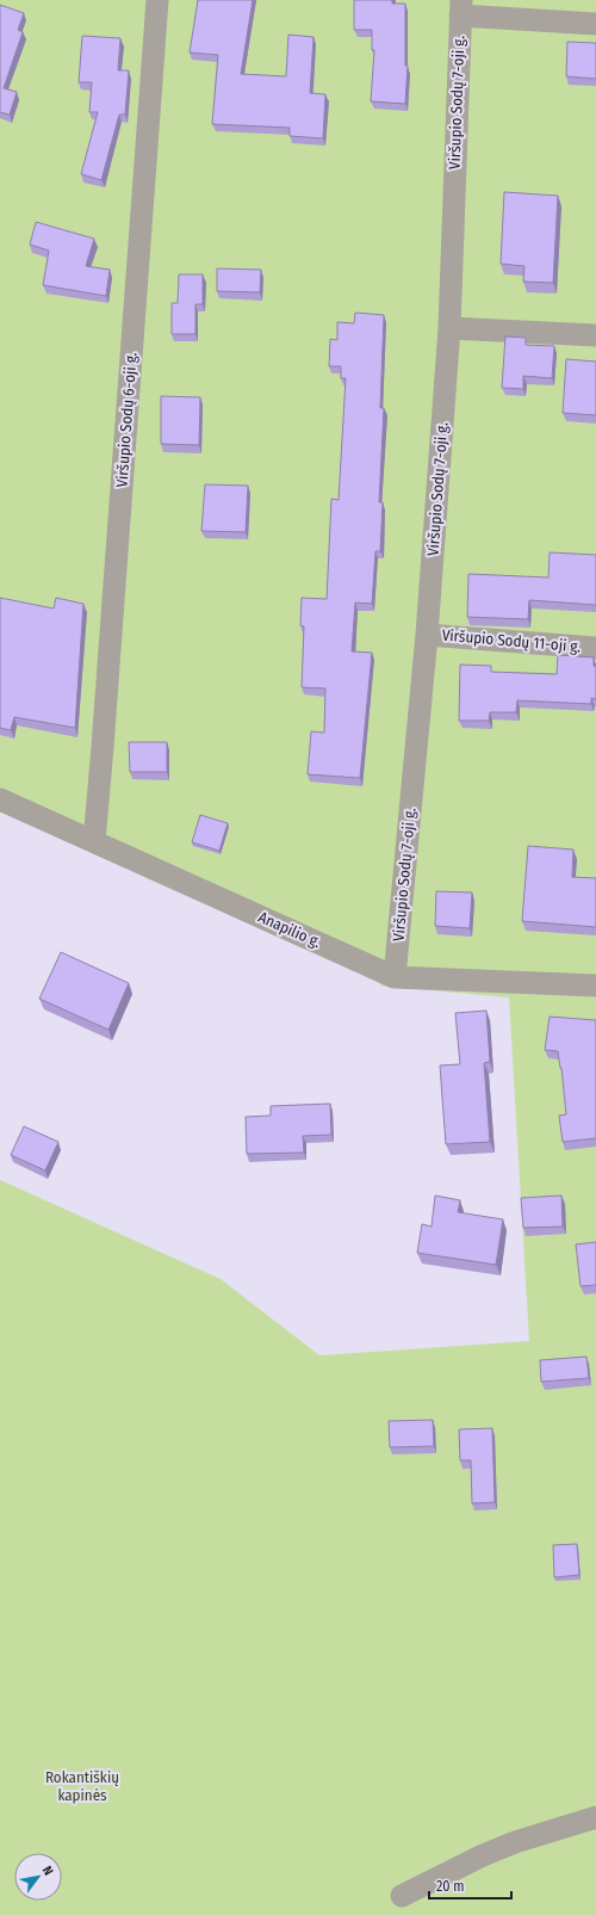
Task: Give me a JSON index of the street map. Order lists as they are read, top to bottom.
{
  "streets": {
    "street": [
      "Viršupio Sodų 7-oji g.",
      "Viršupio Sodų 6-oji g.",
      "Viršupio Sodų 11-oji g.",
      "Anapilio g."
    ]
  },
  "crossings": [
    ["Viršupio Sodų 7-oji g.", "Viršupio Sodų 11-oji g."],
    ["Viršupio Sodų 7-oji g.", "Anapilio g."],
    ["Viršupio Sodų 6-oji g.", "Anapilio g."]
  ],
  "parks": ["Rokantiškių kapinės"],
  "scale_bar": "20 m",
  "north": "top right"
}
